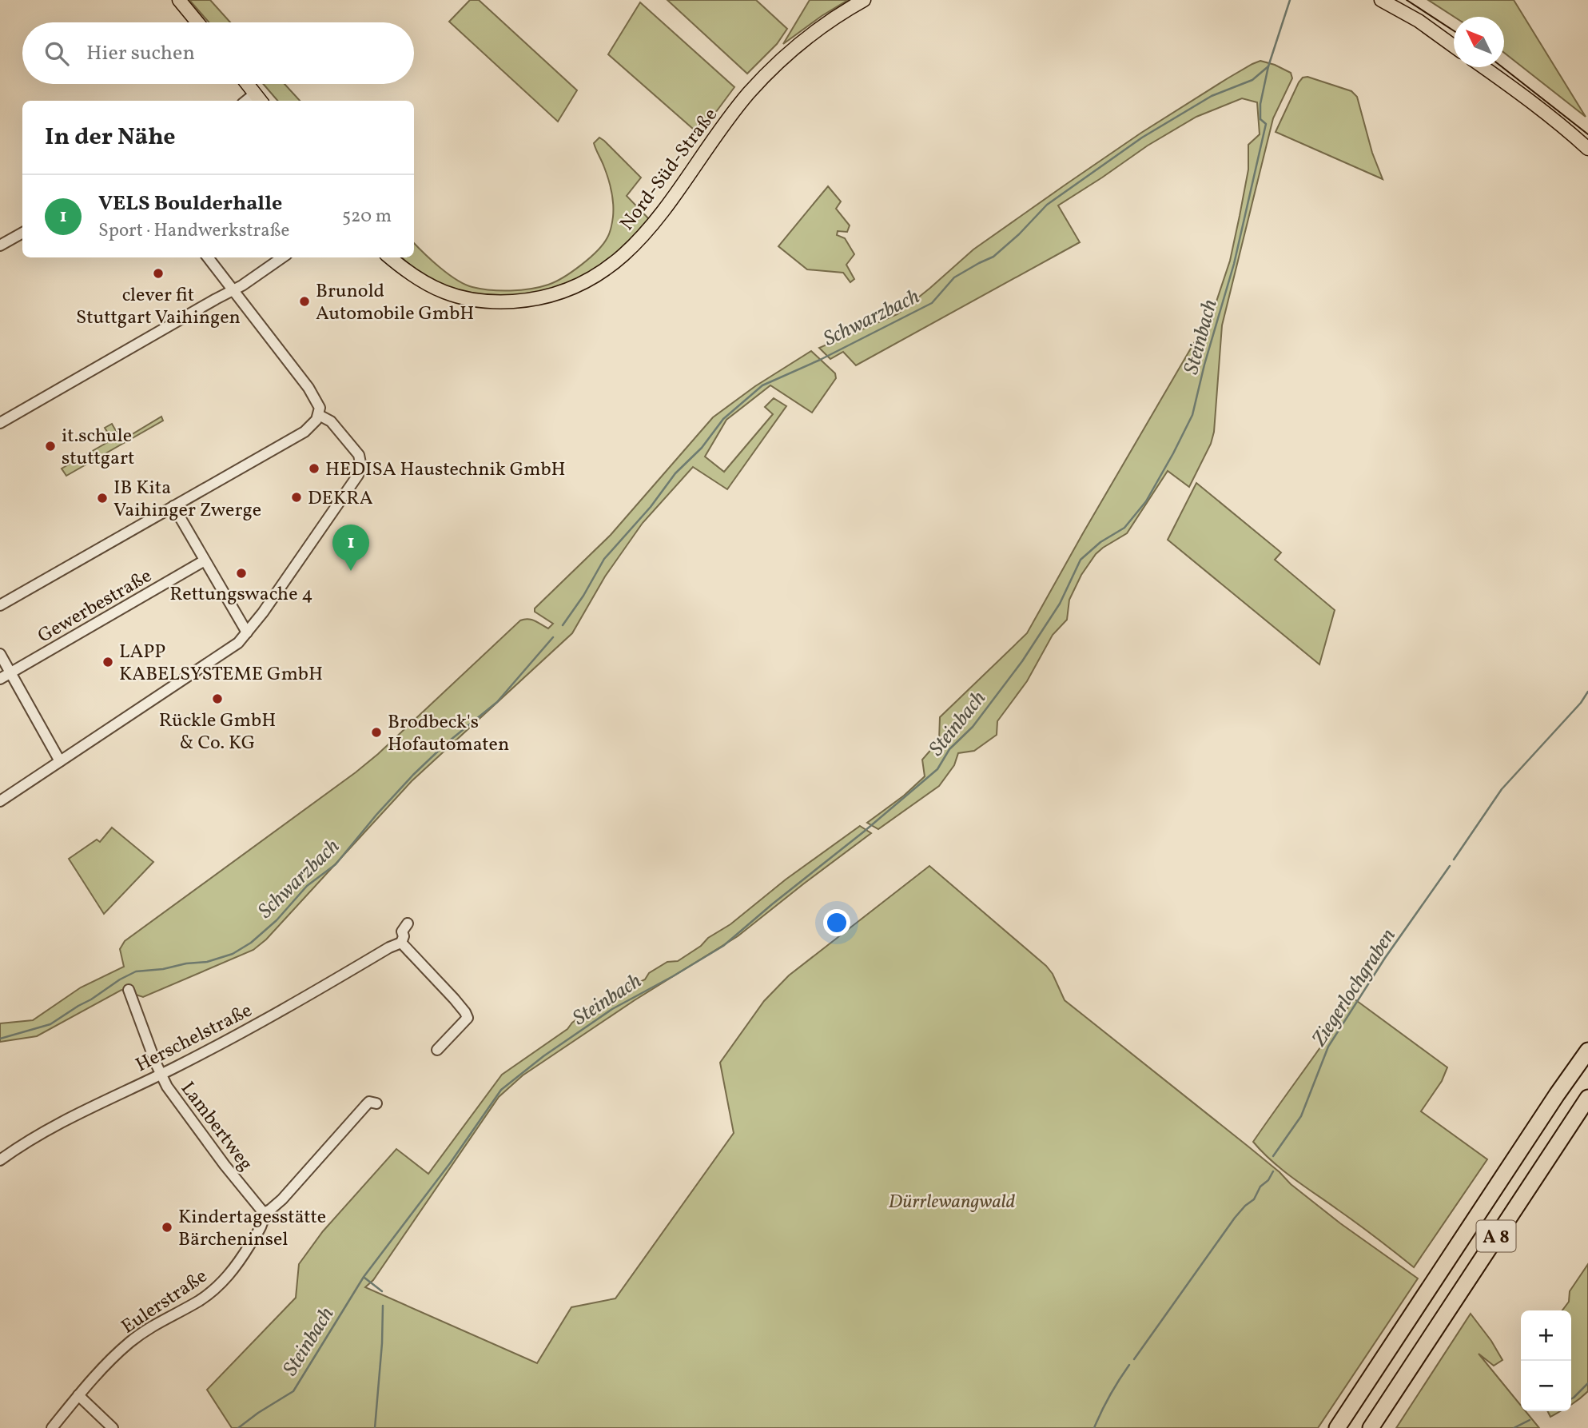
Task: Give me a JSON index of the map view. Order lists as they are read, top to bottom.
{
  "streets": {
    "highway": ["A 8"],
    "main road": ["Nord-Süd-Straße"],
    "street": [
      "Gewerbestraße",
      "Herschelstraße",
      "Lambertweg",
      "Eulerstraße"
    ]
  },
  "crossings": [
    ["Herschelstraße", "Lambertweg"],
    ["Lambertweg", "Eulerstraße"]
  ],
  "water": ["Schwarzbach", "Steinbach", "Ziegerlochgraben"],
  "parks": ["Dürrlewangwald"],
  "places": [
    "clever fit Stuttgart Vaihingen",
    "Brunold Automobile GmbH",
    "it.schule stuttgart",
    "HEDISA Haustechnik GmbH",
    "DEKRA",
    "IB Kita Vaihinger Zwerge",
    "Rettungswache 4",
    "LAPP KABELSYSTEME GmbH",
    "Rückle GmbH & Co. KG",
    "Brodbeck's Hofautomaten",
    "Kindertagesstätte Bärcheninsel"
  ],
  "north": "top left",
  "page": {
    "search": "Hier suchen",
    "heading": "In der Nähe",
    "list": [
      {
        "mark": "1",
        "name": "VELS Boulderhalle",
        "note": "Sport · Handwerkstraße",
        "value": "520 m"
      }
    ],
    "pins": "1",
    "map_buttons": ["+", "−"]
  }
}
